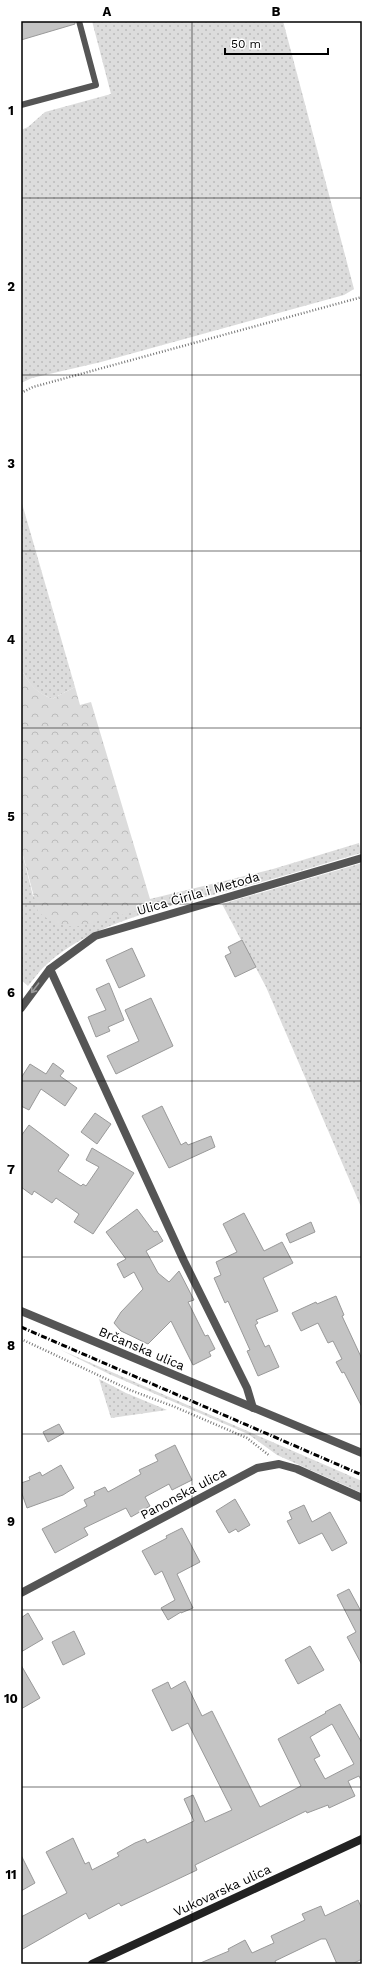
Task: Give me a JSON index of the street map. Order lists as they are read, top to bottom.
{
  "streets": {
    "main road": ["Vukovarska ulica"],
    "street": ["Ulica Ćirila i Metoda", "Brčanska ulica", "Panonska ulica"]
  },
  "scale_bar": "50 m",
  "grid": {
    "columns": ["A", "B"],
    "rows": [
      "1",
      "2",
      "3",
      "4",
      "5",
      "6",
      "7",
      "8",
      "9",
      "10",
      "11"
    ]
  }
}
